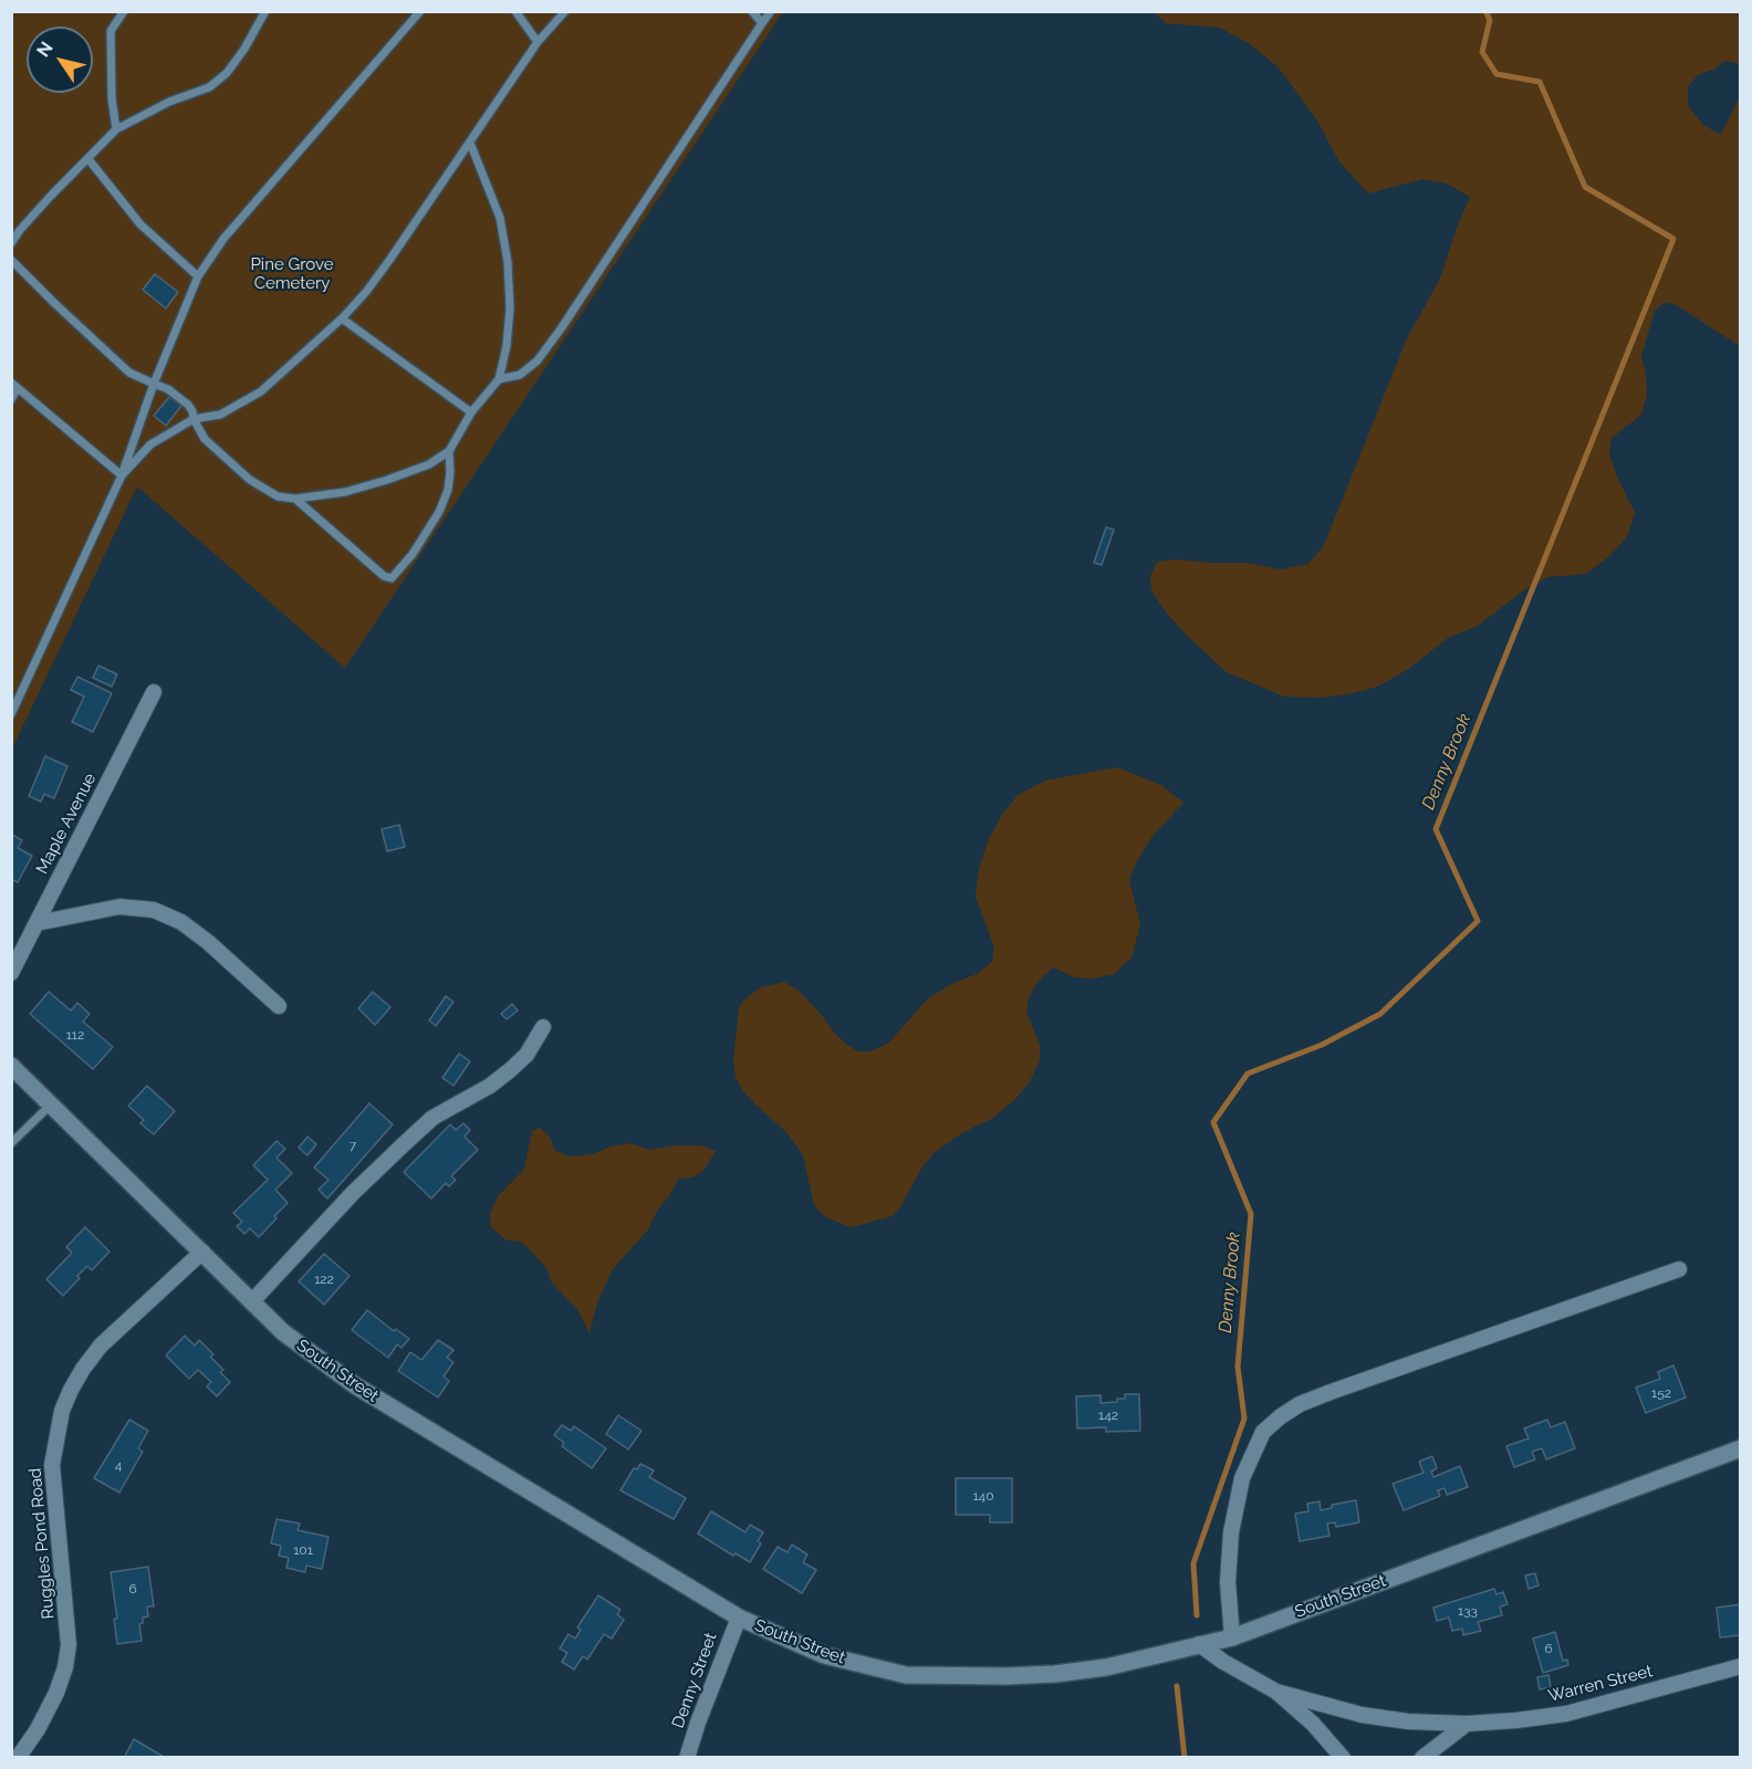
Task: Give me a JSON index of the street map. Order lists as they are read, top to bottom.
{
  "streets": {
    "main road": ["South Street"],
    "street": [
      "Maple Avenue",
      "Ruggles Pond Road",
      "Denny Street",
      "Warren Street"
    ]
  },
  "crossings": [
    ["South Street", "Ruggles Pond Road"],
    ["South Street", "Denny Street"]
  ],
  "water": ["Denny Brook"],
  "parks": ["Pine Grove Cemetery"],
  "house_numbers": [
    "112",
    "7",
    "122",
    "152",
    "142",
    "4",
    "140",
    "101",
    "6",
    "133",
    "6"
  ],
  "north": "top left"
}
